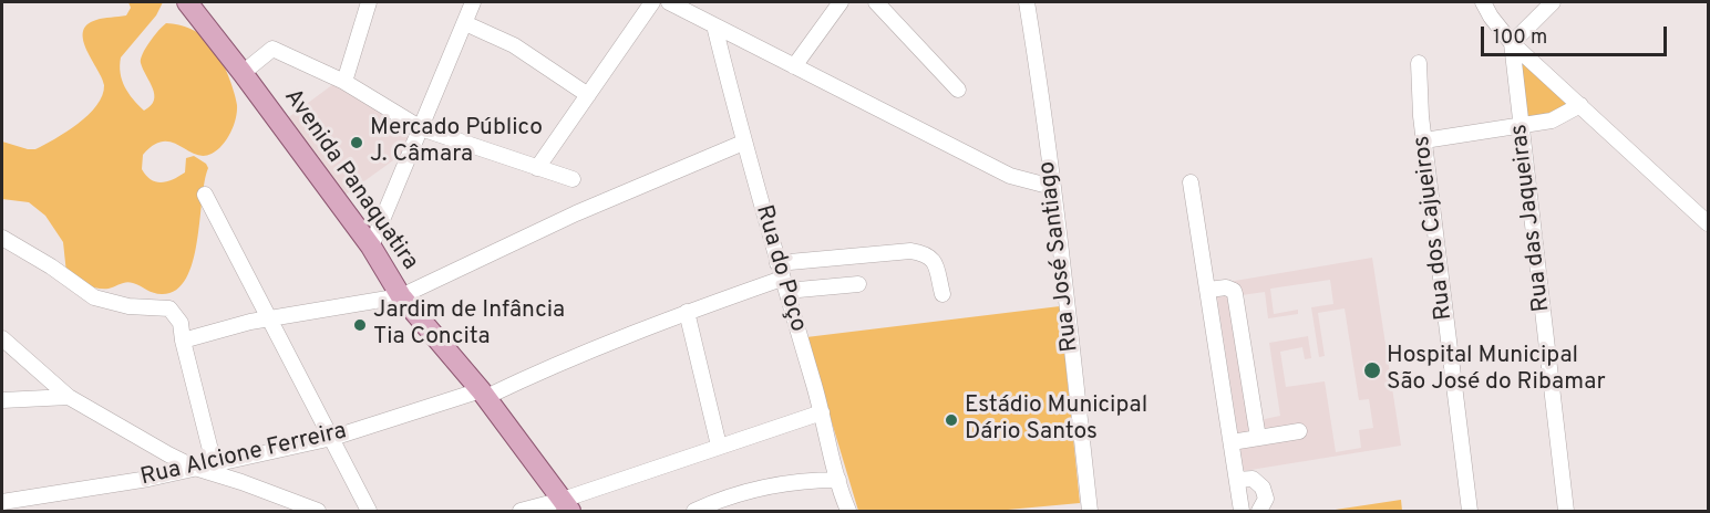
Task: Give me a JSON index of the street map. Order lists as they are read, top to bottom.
{
  "streets": {
    "main road": ["Avenida Panaquatira"],
    "street": [
      "Rua das Jaqueiras",
      "Rua dos Cajueiros",
      "Rua José Santiago",
      "Rua do Poço",
      "Rua Alcione Ferreira"
    ]
  },
  "crossings": [
    ["Avenida Panaquatira", "Rua Alcione Ferreira"],
    ["Rua do Poço", "Rua Alcione Ferreira"]
  ],
  "places": [
    "Mercado Público J. Câmara",
    "Jardim de Infância Tia Concita",
    "Hospital Municipal São José do Ribamar",
    "Estádio Municipal Dário Santos"
  ],
  "scale_bar": "100 m"
}
